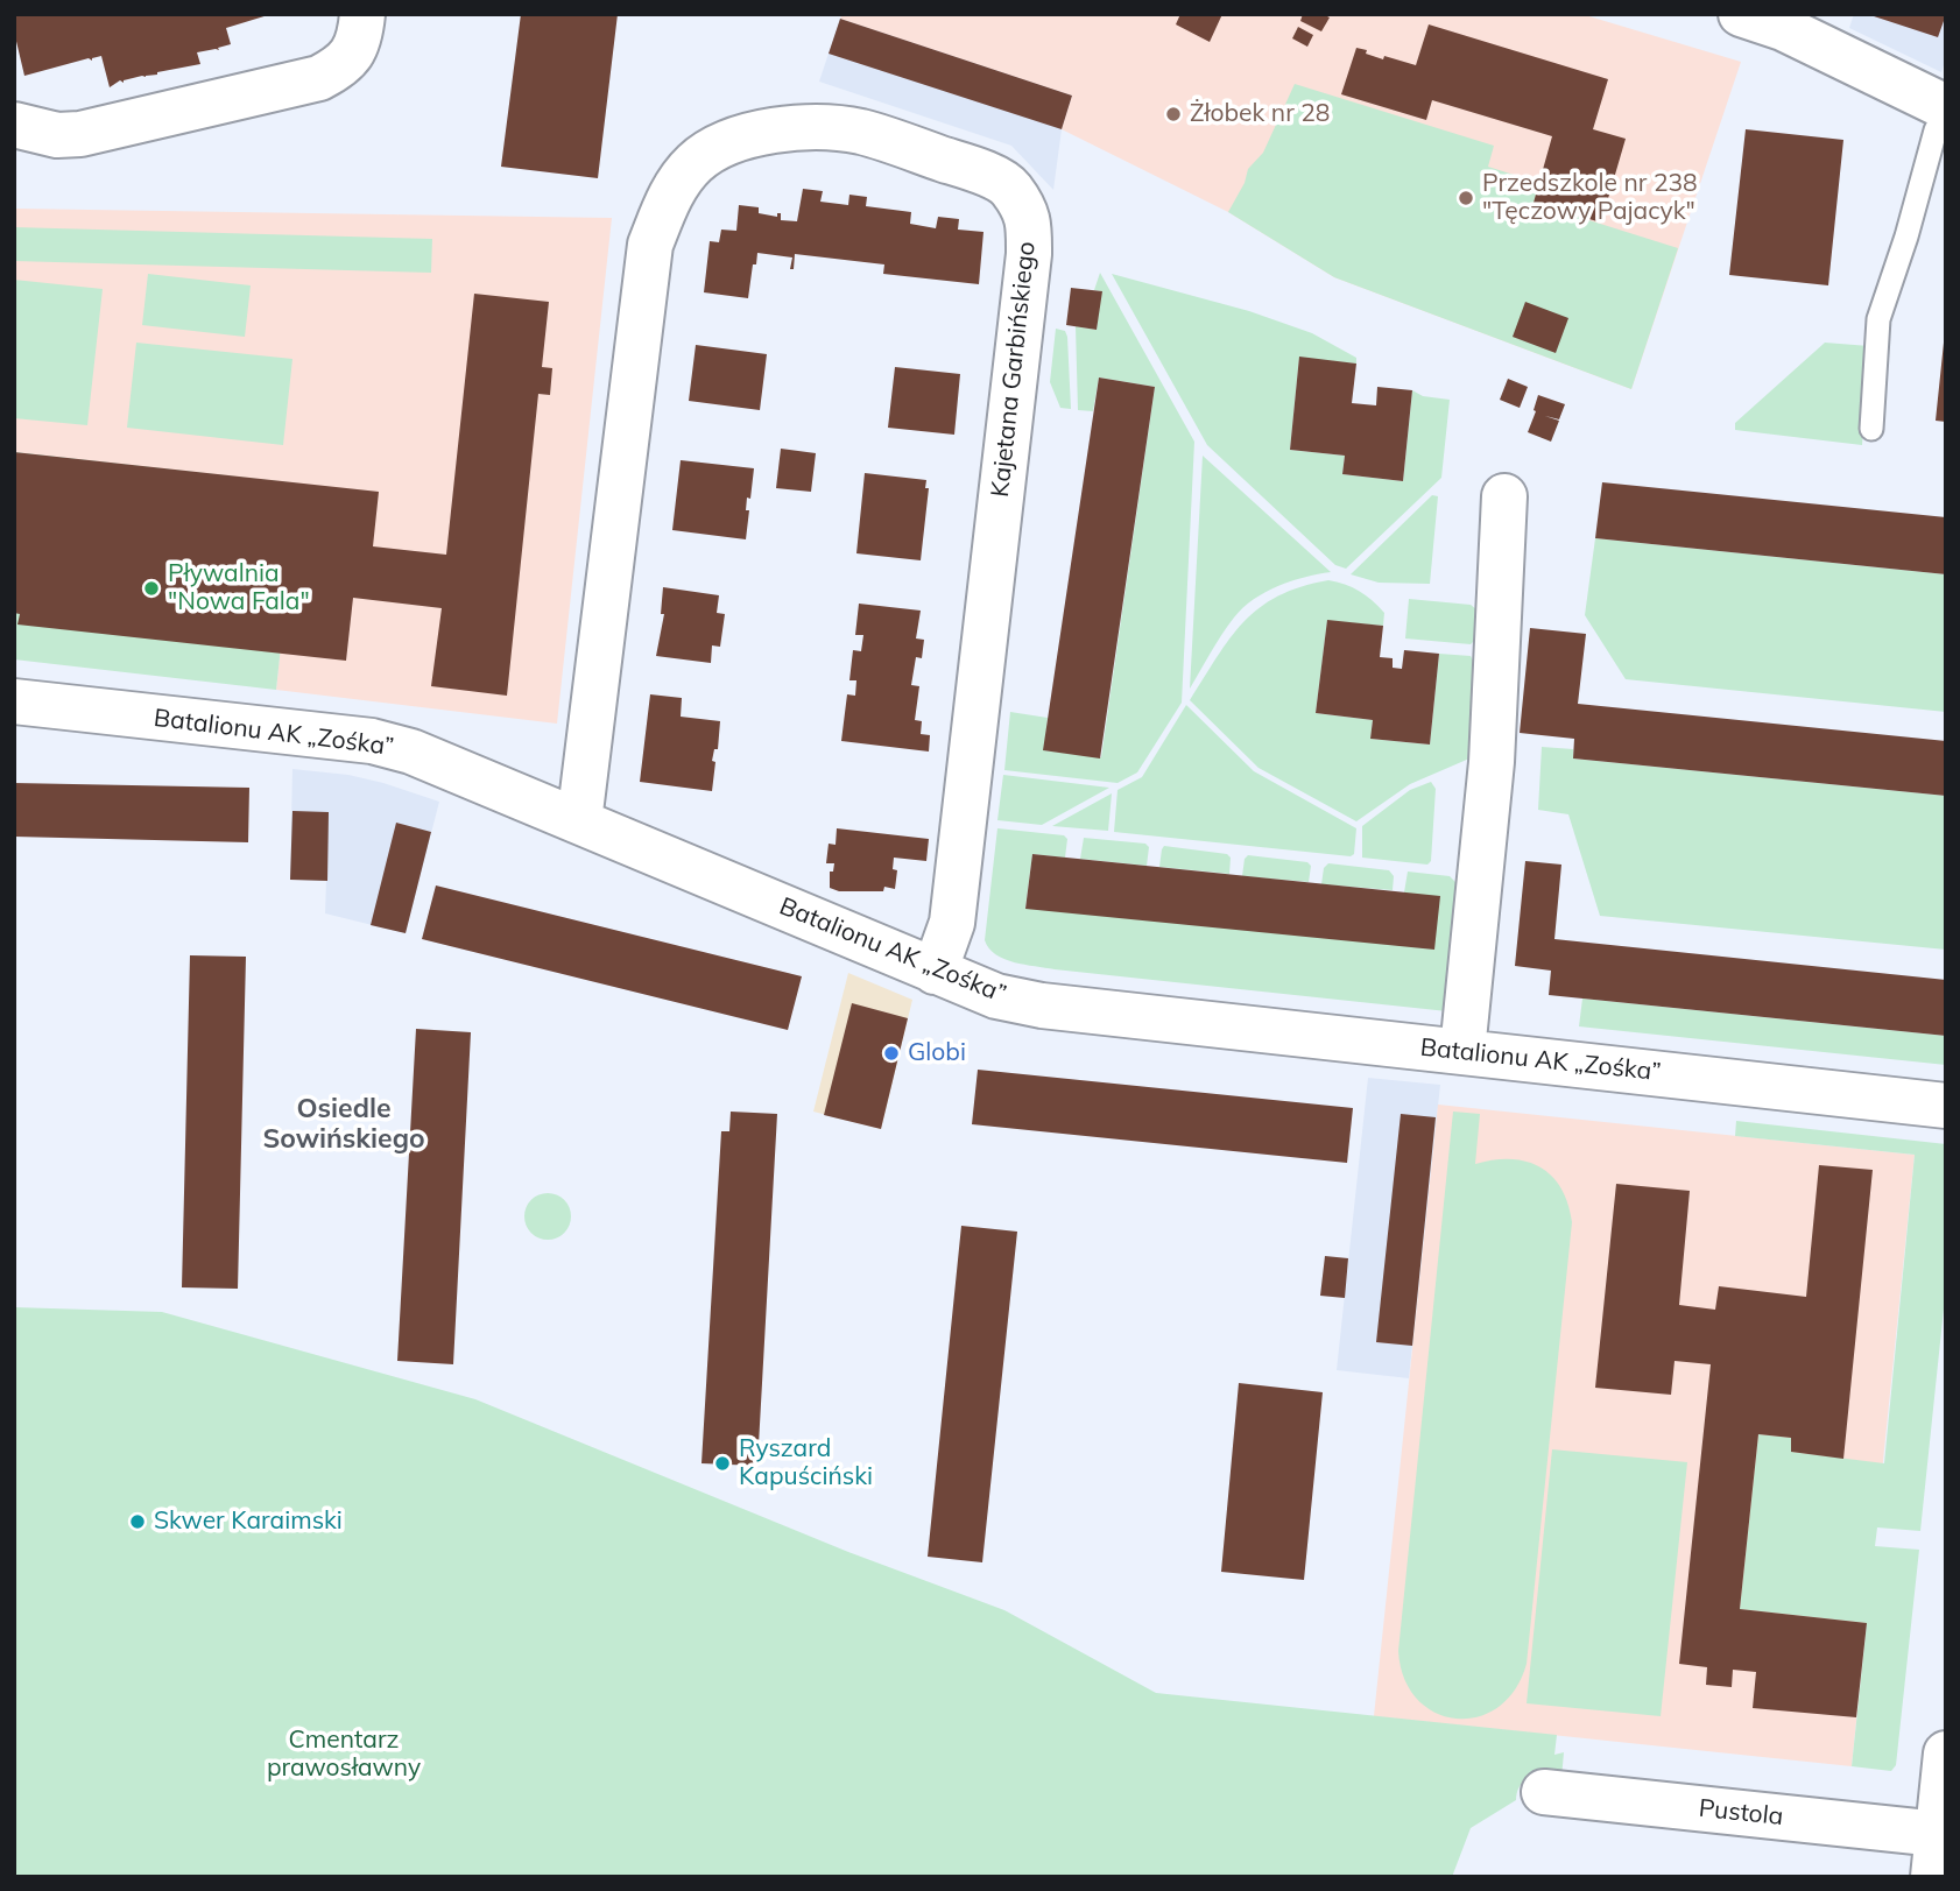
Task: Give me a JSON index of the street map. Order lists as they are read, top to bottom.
{
  "streets": {
    "street": ["Kajetana Garbińskiego", "Batalionu AK „Zośka”", "Pustola"]
  },
  "crossings": [
    ["Kajetana Garbińskiego", "Batalionu AK „Zośka”"]
  ],
  "districts": ["Osiedle Sowińskiego"],
  "parks": ["Cmentarz prawosławny"],
  "places": [
    "Żłobek nr 28",
    "Przedszkole nr 238 \"Tęczowy Pajacyk\"",
    "Pływalnia \"Nowa Fala\"",
    "Globi",
    "Ryszard Kapuściński",
    "Skwer Karaimski"
  ]
}
